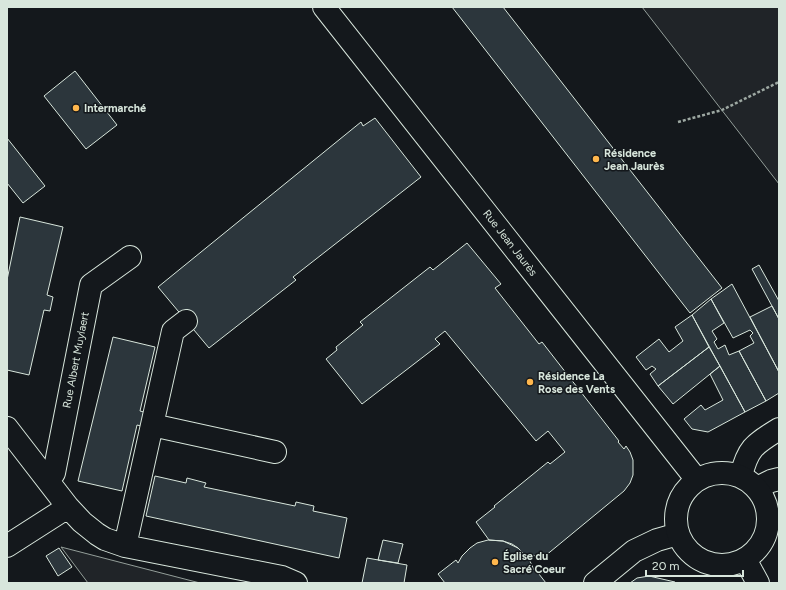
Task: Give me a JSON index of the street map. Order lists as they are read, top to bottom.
{
  "streets": {
    "street": ["Rue Jean Jaurès", "Rue Albert Muylaert"]
  },
  "places": [
    "Intermarché",
    "Résidence Jean Jaurès",
    "Résidence La Rose des Vents",
    "Église du Sacré Coeur"
  ],
  "scale_bar": "20 m"
}
